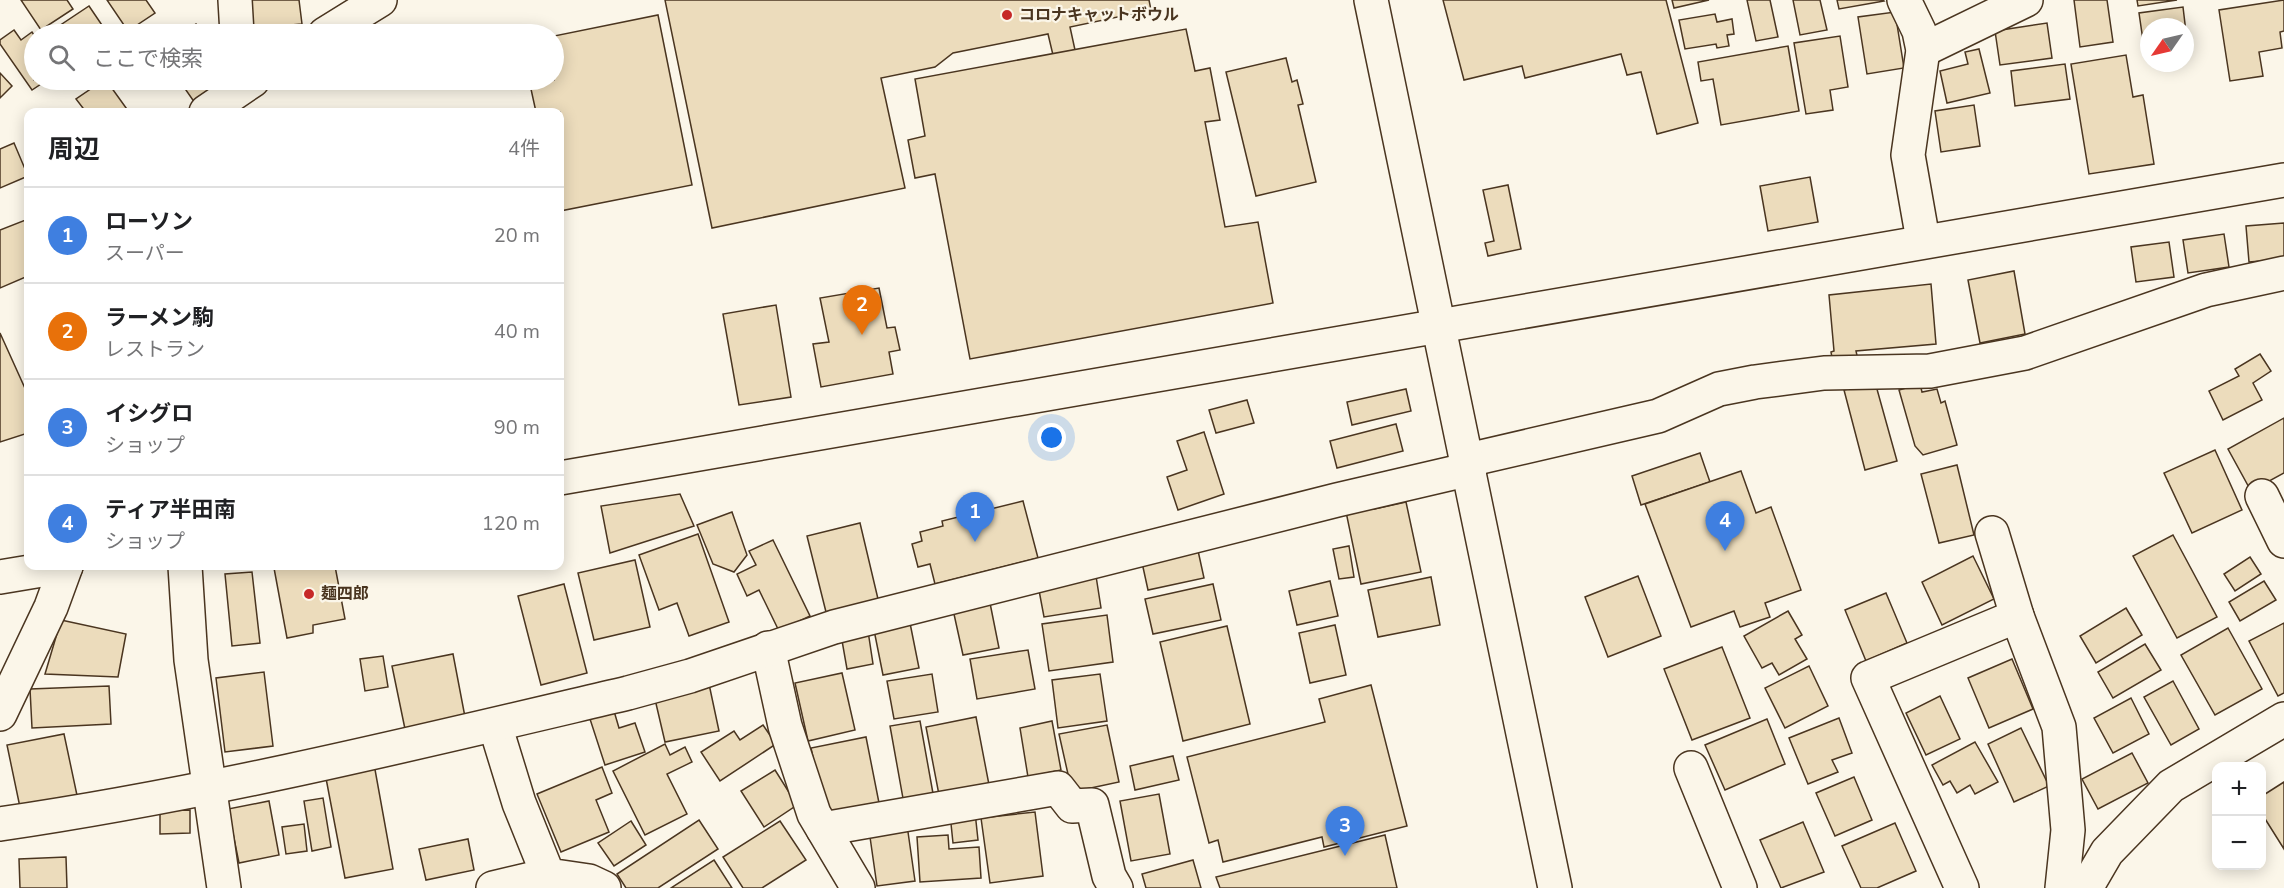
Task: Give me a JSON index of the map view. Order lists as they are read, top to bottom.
{
  "places": ["コロナキャットボウル", "麺四郎"],
  "north": "bottom left",
  "page": {
    "search": "ここで検索",
    "heading": ["周辺", "4件"],
    "list": [
      {
        "mark": "1",
        "name": "ローソン",
        "note": "スーパー",
        "value": "20 m"
      },
      {
        "mark": "2",
        "name": "ラーメン駒",
        "note": "レストラン",
        "value": "40 m"
      },
      {
        "mark": "3",
        "name": "イシグロ",
        "note": "ショップ",
        "value": "90 m"
      },
      {
        "mark": "4",
        "name": "ティア半田南",
        "note": "ショップ",
        "value": "120 m"
      }
    ],
    "pins": [
      "2",
      "1",
      "4",
      "3"
    ],
    "map_buttons": ["+", "−"]
  }
}
